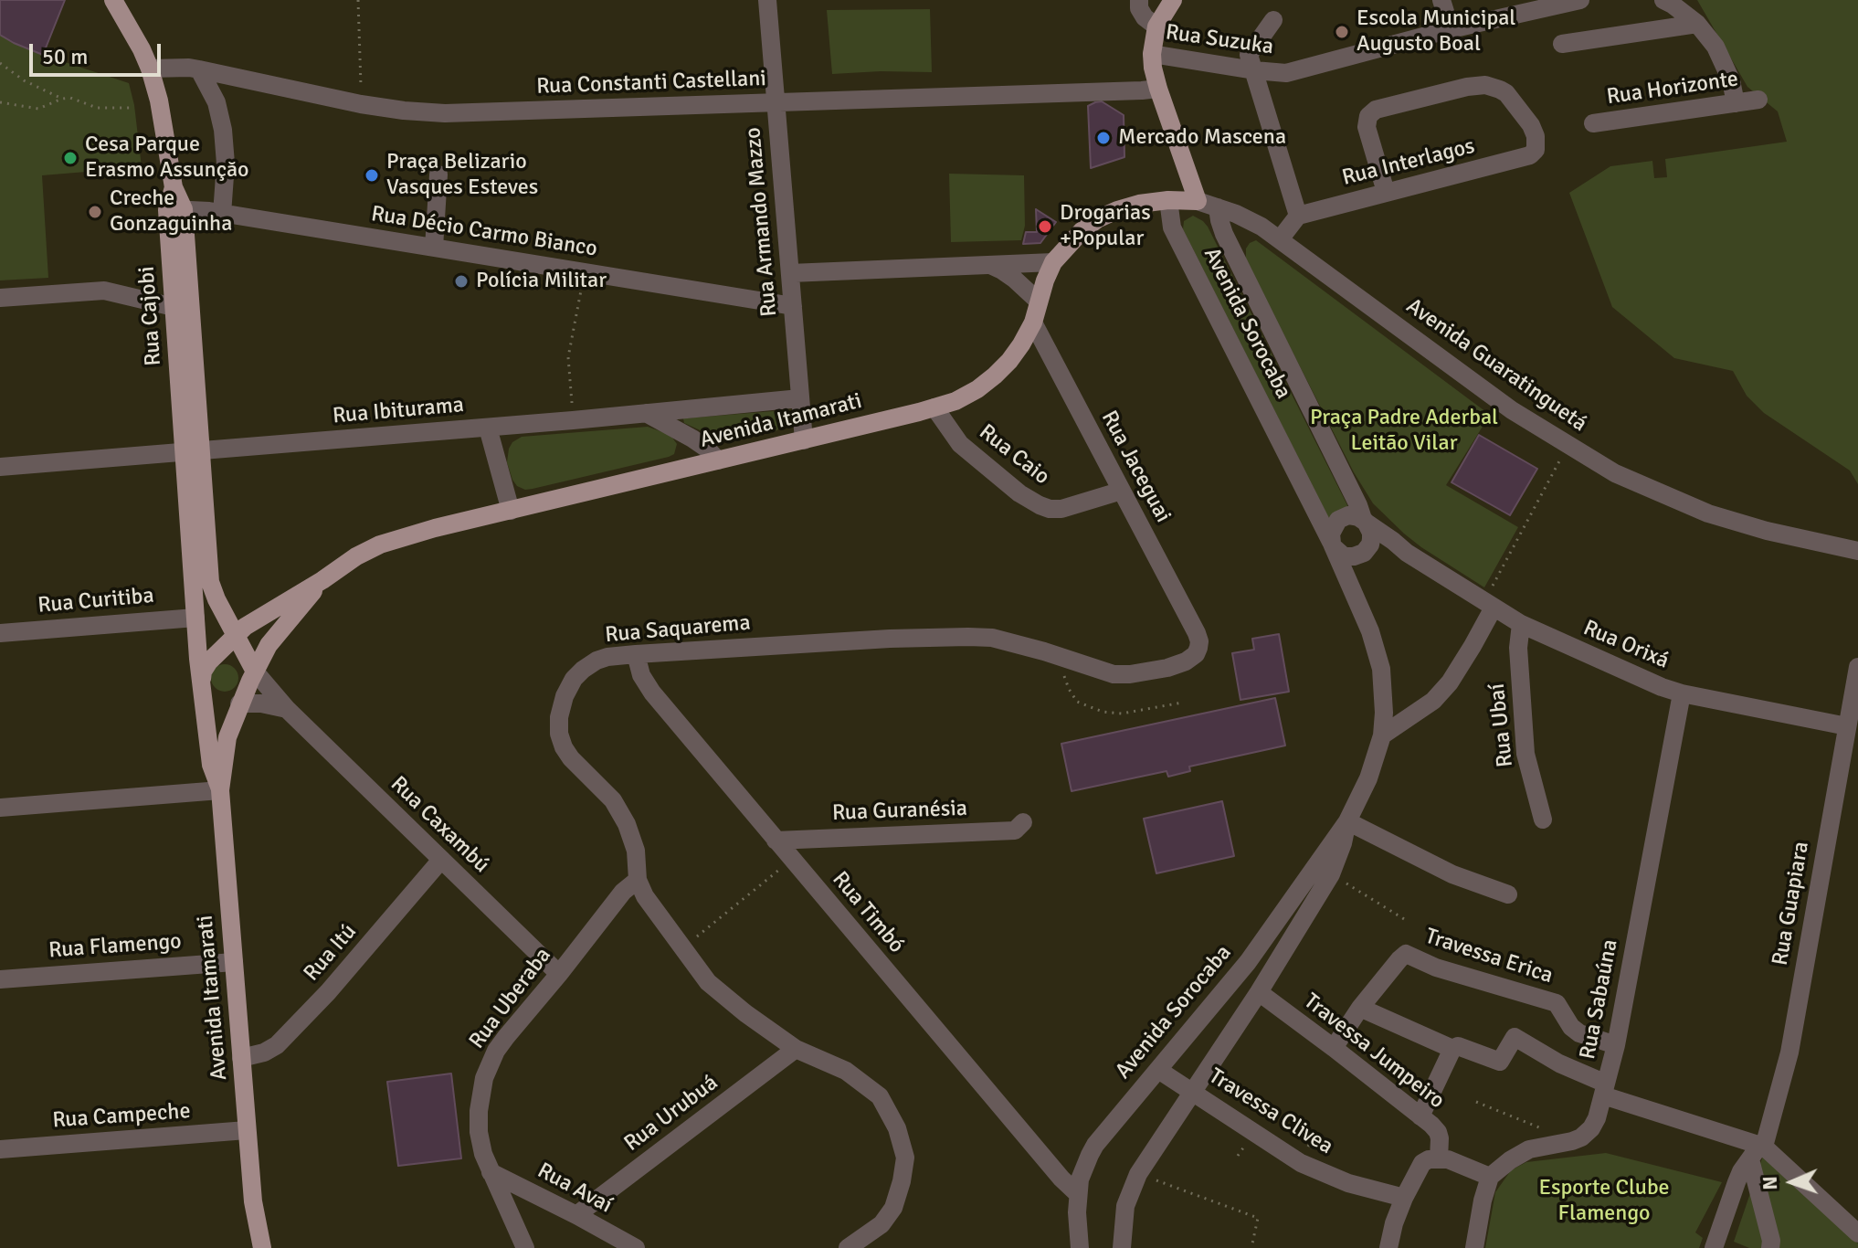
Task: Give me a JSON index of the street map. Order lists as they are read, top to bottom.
{
  "streets": {
    "main road": ["Rua Cajobi", "Avenida Guaratinguetá", "Avenida Itamarati"],
    "street": [
      "Rua Suzuka",
      "Rua Constanti Castellani",
      "Rua Horizonte",
      "Rua Interlagos",
      "Rua Armando Mazzo",
      "Rua Décio Carmo Bianco",
      "Avenida Sorocaba",
      "Rua Ibiturama",
      "Rua Caio",
      "Rua Jaceguai",
      "Rua Curitiba",
      "Rua Saquarema",
      "Rua Orixá",
      "Rua Ubaí",
      "Rua Guranésia",
      "Rua Caxambú",
      "Rua Guapiara",
      "Rua Timbó",
      "Rua Flamengo",
      "Rua Itú",
      "Travessa Erica",
      "Rua Uberaba",
      "Rua Sabaúna",
      "Travessa Jumpeiro",
      "Travessa Clivea",
      "Rua Urubuá",
      "Rua Campeche",
      "Rua Avaí"
    ]
  },
  "crossings": [
    ["Rua Constanti Castellani", "Rua Armando Mazzo"],
    ["Rua Constanti Castellani", "Rua Cajobi"],
    ["Rua Armando Mazzo", "Rua Décio Carmo Bianco"],
    ["Rua Armando Mazzo", "Rua Ibiturama"],
    ["Rua Armando Mazzo", "Avenida Itamarati"],
    ["Rua Décio Carmo Bianco", "Rua Cajobi"],
    ["Rua Cajobi", "Rua Ibiturama"],
    ["Rua Cajobi", "Avenida Itamarati"],
    ["Rua Cajobi", "Rua Curitiba"],
    ["Rua Cajobi", "Rua Caxambú"],
    ["Avenida Sorocaba", "Avenida Guaratinguetá"],
    ["Avenida Sorocaba", "Avenida Itamarati"],
    ["Avenida Sorocaba", "Rua Orixá"],
    ["Avenida Sorocaba", "Rua Timbó"],
    ["Avenida Sorocaba", "Travessa Jumpeiro"],
    ["Avenida Sorocaba", "Travessa Clivea"],
    ["Avenida Guaratinguetá", "Avenida Itamarati"],
    ["Avenida Itamarati", "Rua Caio"],
    ["Avenida Itamarati", "Rua Jaceguai"],
    ["Avenida Itamarati", "Rua Caxambú"],
    ["Avenida Itamarati", "Rua Flamengo"],
    ["Avenida Itamarati", "Rua Itú"],
    ["Avenida Itamarati", "Rua Campeche"],
    ["Rua Caio", "Rua Jaceguai"],
    ["Rua Jaceguai", "Rua Saquarema"],
    ["Rua Saquarema", "Rua Timbó"],
    ["Rua Saquarema", "Rua Uberaba"],
    ["Rua Saquarema", "Rua Urubuá"],
    ["Rua Orixá", "Rua Ubaí"],
    ["Rua Orixá", "Rua Guapiara"],
    ["Rua Orixá", "Rua Sabaúna"],
    ["Rua Guranésia", "Rua Timbó"],
    ["Rua Caxambú", "Rua Itú"],
    ["Rua Caxambú", "Rua Uberaba"],
    ["Travessa Erica", "Rua Sabaúna"],
    ["Travessa Erica", "Travessa Jumpeiro"],
    ["Rua Uberaba", "Rua Avaí"],
    ["Rua Urubuá", "Rua Avaí"]
  ],
  "parks": ["Praça Padre Aderbal Leitão Vilar", "Esporte Clube Flamengo"],
  "places": [
    "Escola Municipal Augusto Boal",
    "Mercado Mascena",
    "Cesa Parque Erasmo Assunçăo",
    "Praça Belizario Vasques Esteves",
    "Creche Gonzaguinha",
    "Drogarias +Popular",
    "Polícia Militar"
  ],
  "scale_bar": "50 m",
  "north": "left"
}
